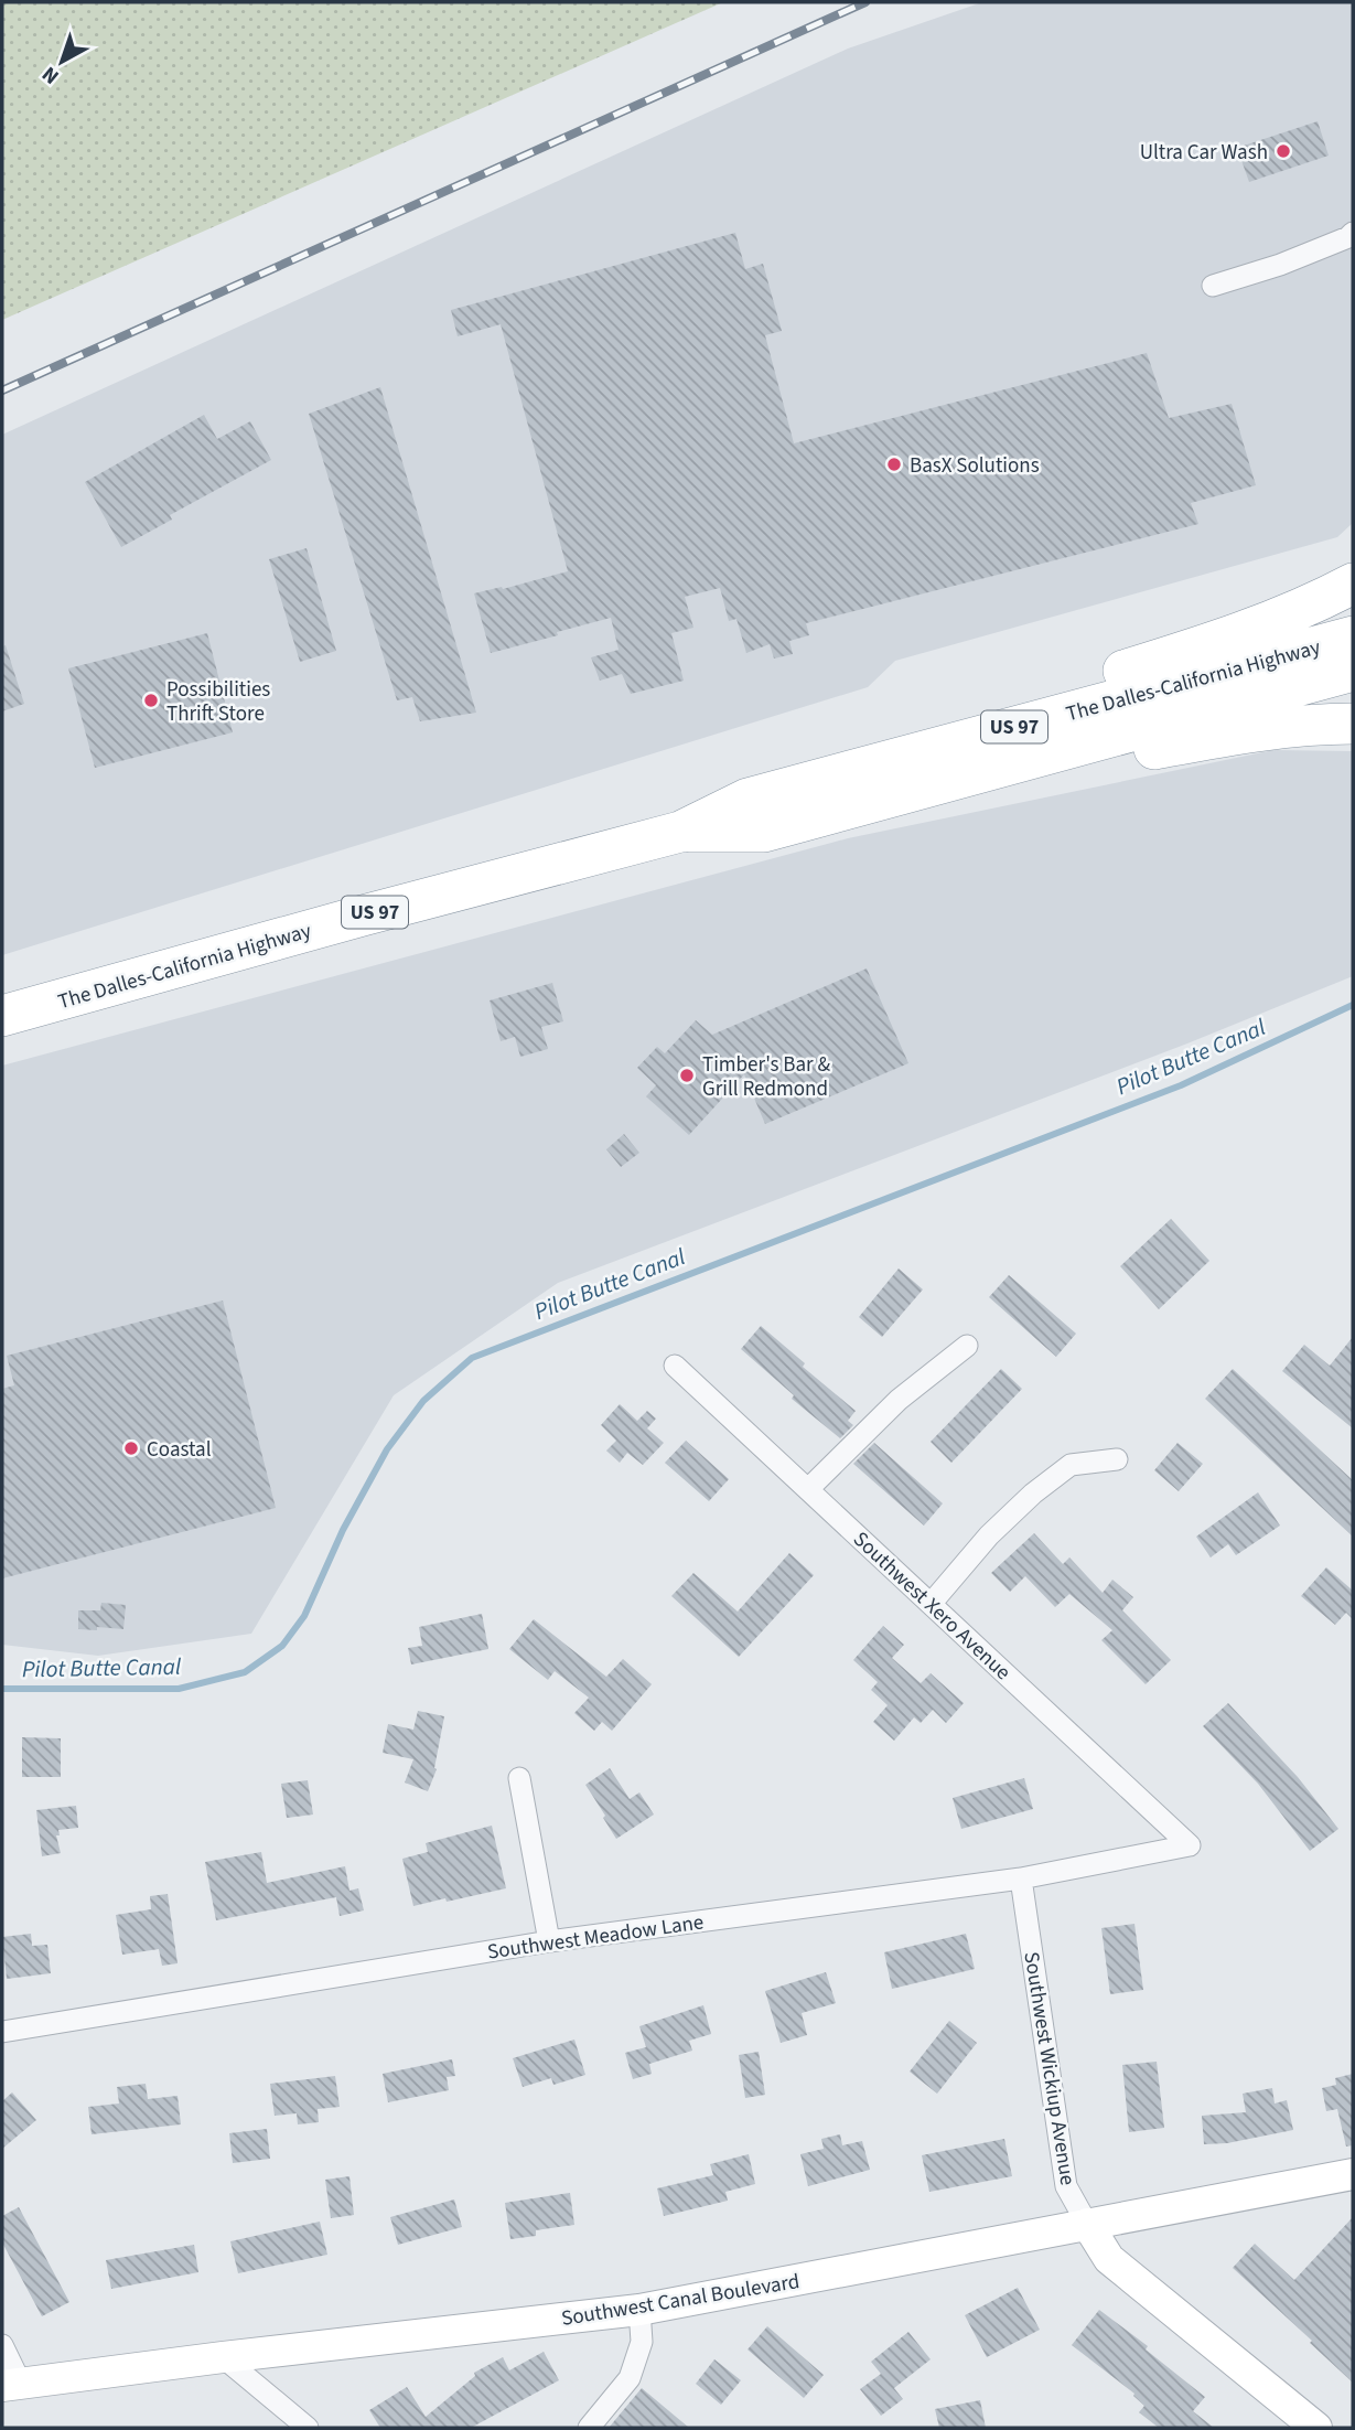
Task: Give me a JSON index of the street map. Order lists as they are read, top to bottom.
{
  "streets": {
    "highway": ["The Dalles-California Highway", "US 97"],
    "main road": ["Southwest Wickiup Avenue", "Southwest Canal Boulevard"],
    "street": ["Southwest Xero Avenue", "Southwest Meadow Lane"]
  },
  "crossings": [
    ["Southwest Xero Avenue", "Southwest Meadow Lane"],
    ["Southwest Meadow Lane", "Southwest Wickiup Avenue"],
    ["Southwest Wickiup Avenue", "Southwest Canal Boulevard"]
  ],
  "water": ["Pilot Butte Canal"],
  "places": [
    "Ultra Car Wash",
    "BasX Solutions",
    "Possibilities Thrift Store",
    "Timber's Bar & Grill Redmond",
    "Coastal"
  ],
  "north": "bottom left"
}
